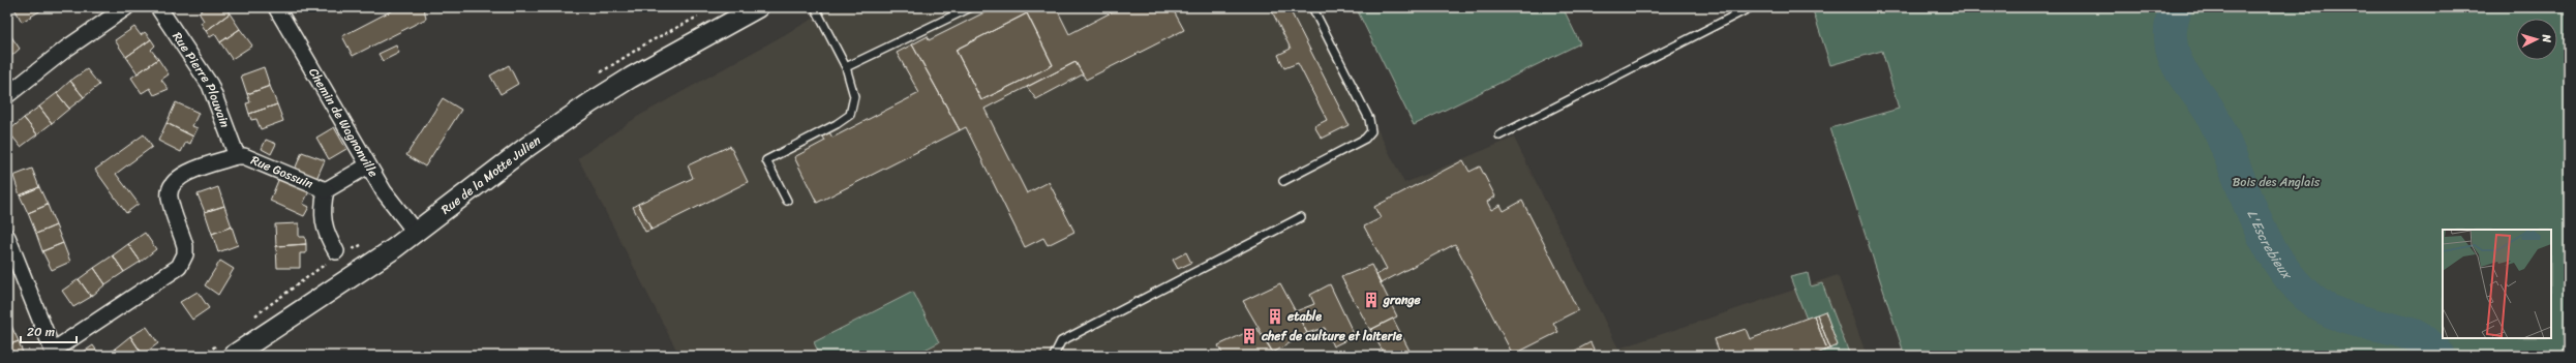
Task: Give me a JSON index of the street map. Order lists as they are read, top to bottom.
{
  "streets": {
    "street": [
      "Rue Pierre Plouvain",
      "Chemin de Wagnonville",
      "Rue Gossuin",
      "Rue de la Motte Julien"
    ]
  },
  "crossings": [
    ["Rue Pierre Plouvain", "Rue Gossuin"],
    ["Chemin de Wagnonville", "Rue Gossuin"],
    ["Chemin de Wagnonville", "Rue de la Motte Julien"]
  ],
  "water": ["L'Escrebieux"],
  "parks": ["Bois des Anglais"],
  "places": {
    "building": ["grange", "etable", "chef de culture et laiterie"]
  },
  "scale_bar": "20 m",
  "north": "right"
}
